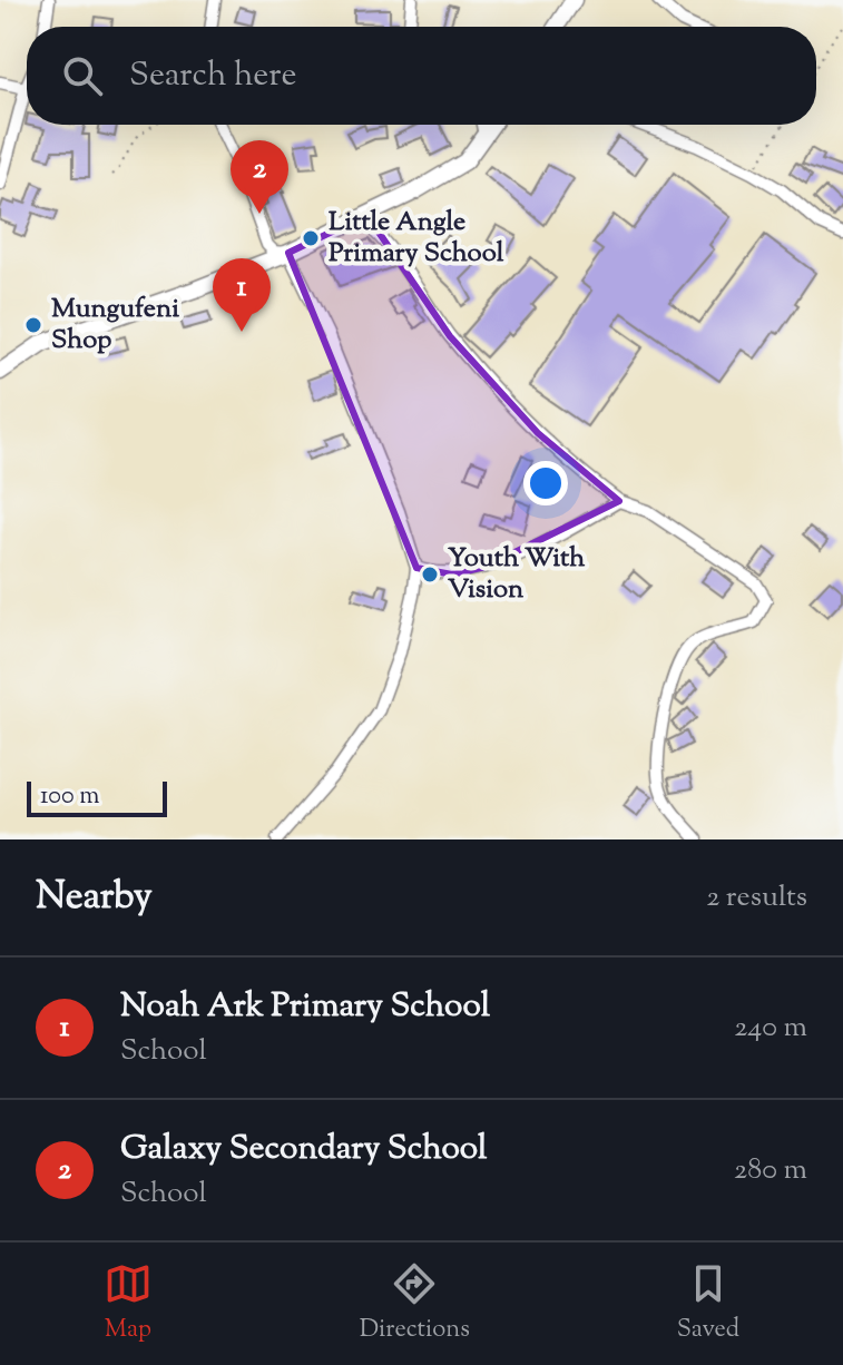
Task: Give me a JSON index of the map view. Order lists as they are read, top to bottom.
{
  "places": ["Little Angle Primary School", "Mungufeni Shop", "Youth With Vision"],
  "scale_bar": "100 m",
  "page": {
    "search": "Search here",
    "pins": ["2", "1"],
    "scale": "100 m",
    "heading": ["Nearby", "2 results"],
    "list": [
      {
        "mark": "1",
        "name": "Noah Ark Primary School",
        "note": "School",
        "value": "240 m"
      },
      {
        "mark": "2",
        "name": "Galaxy Secondary School",
        "note": "School",
        "value": "280 m"
      }
    ],
    "nav": ["Map", "Directions", "Saved"]
  }
}
